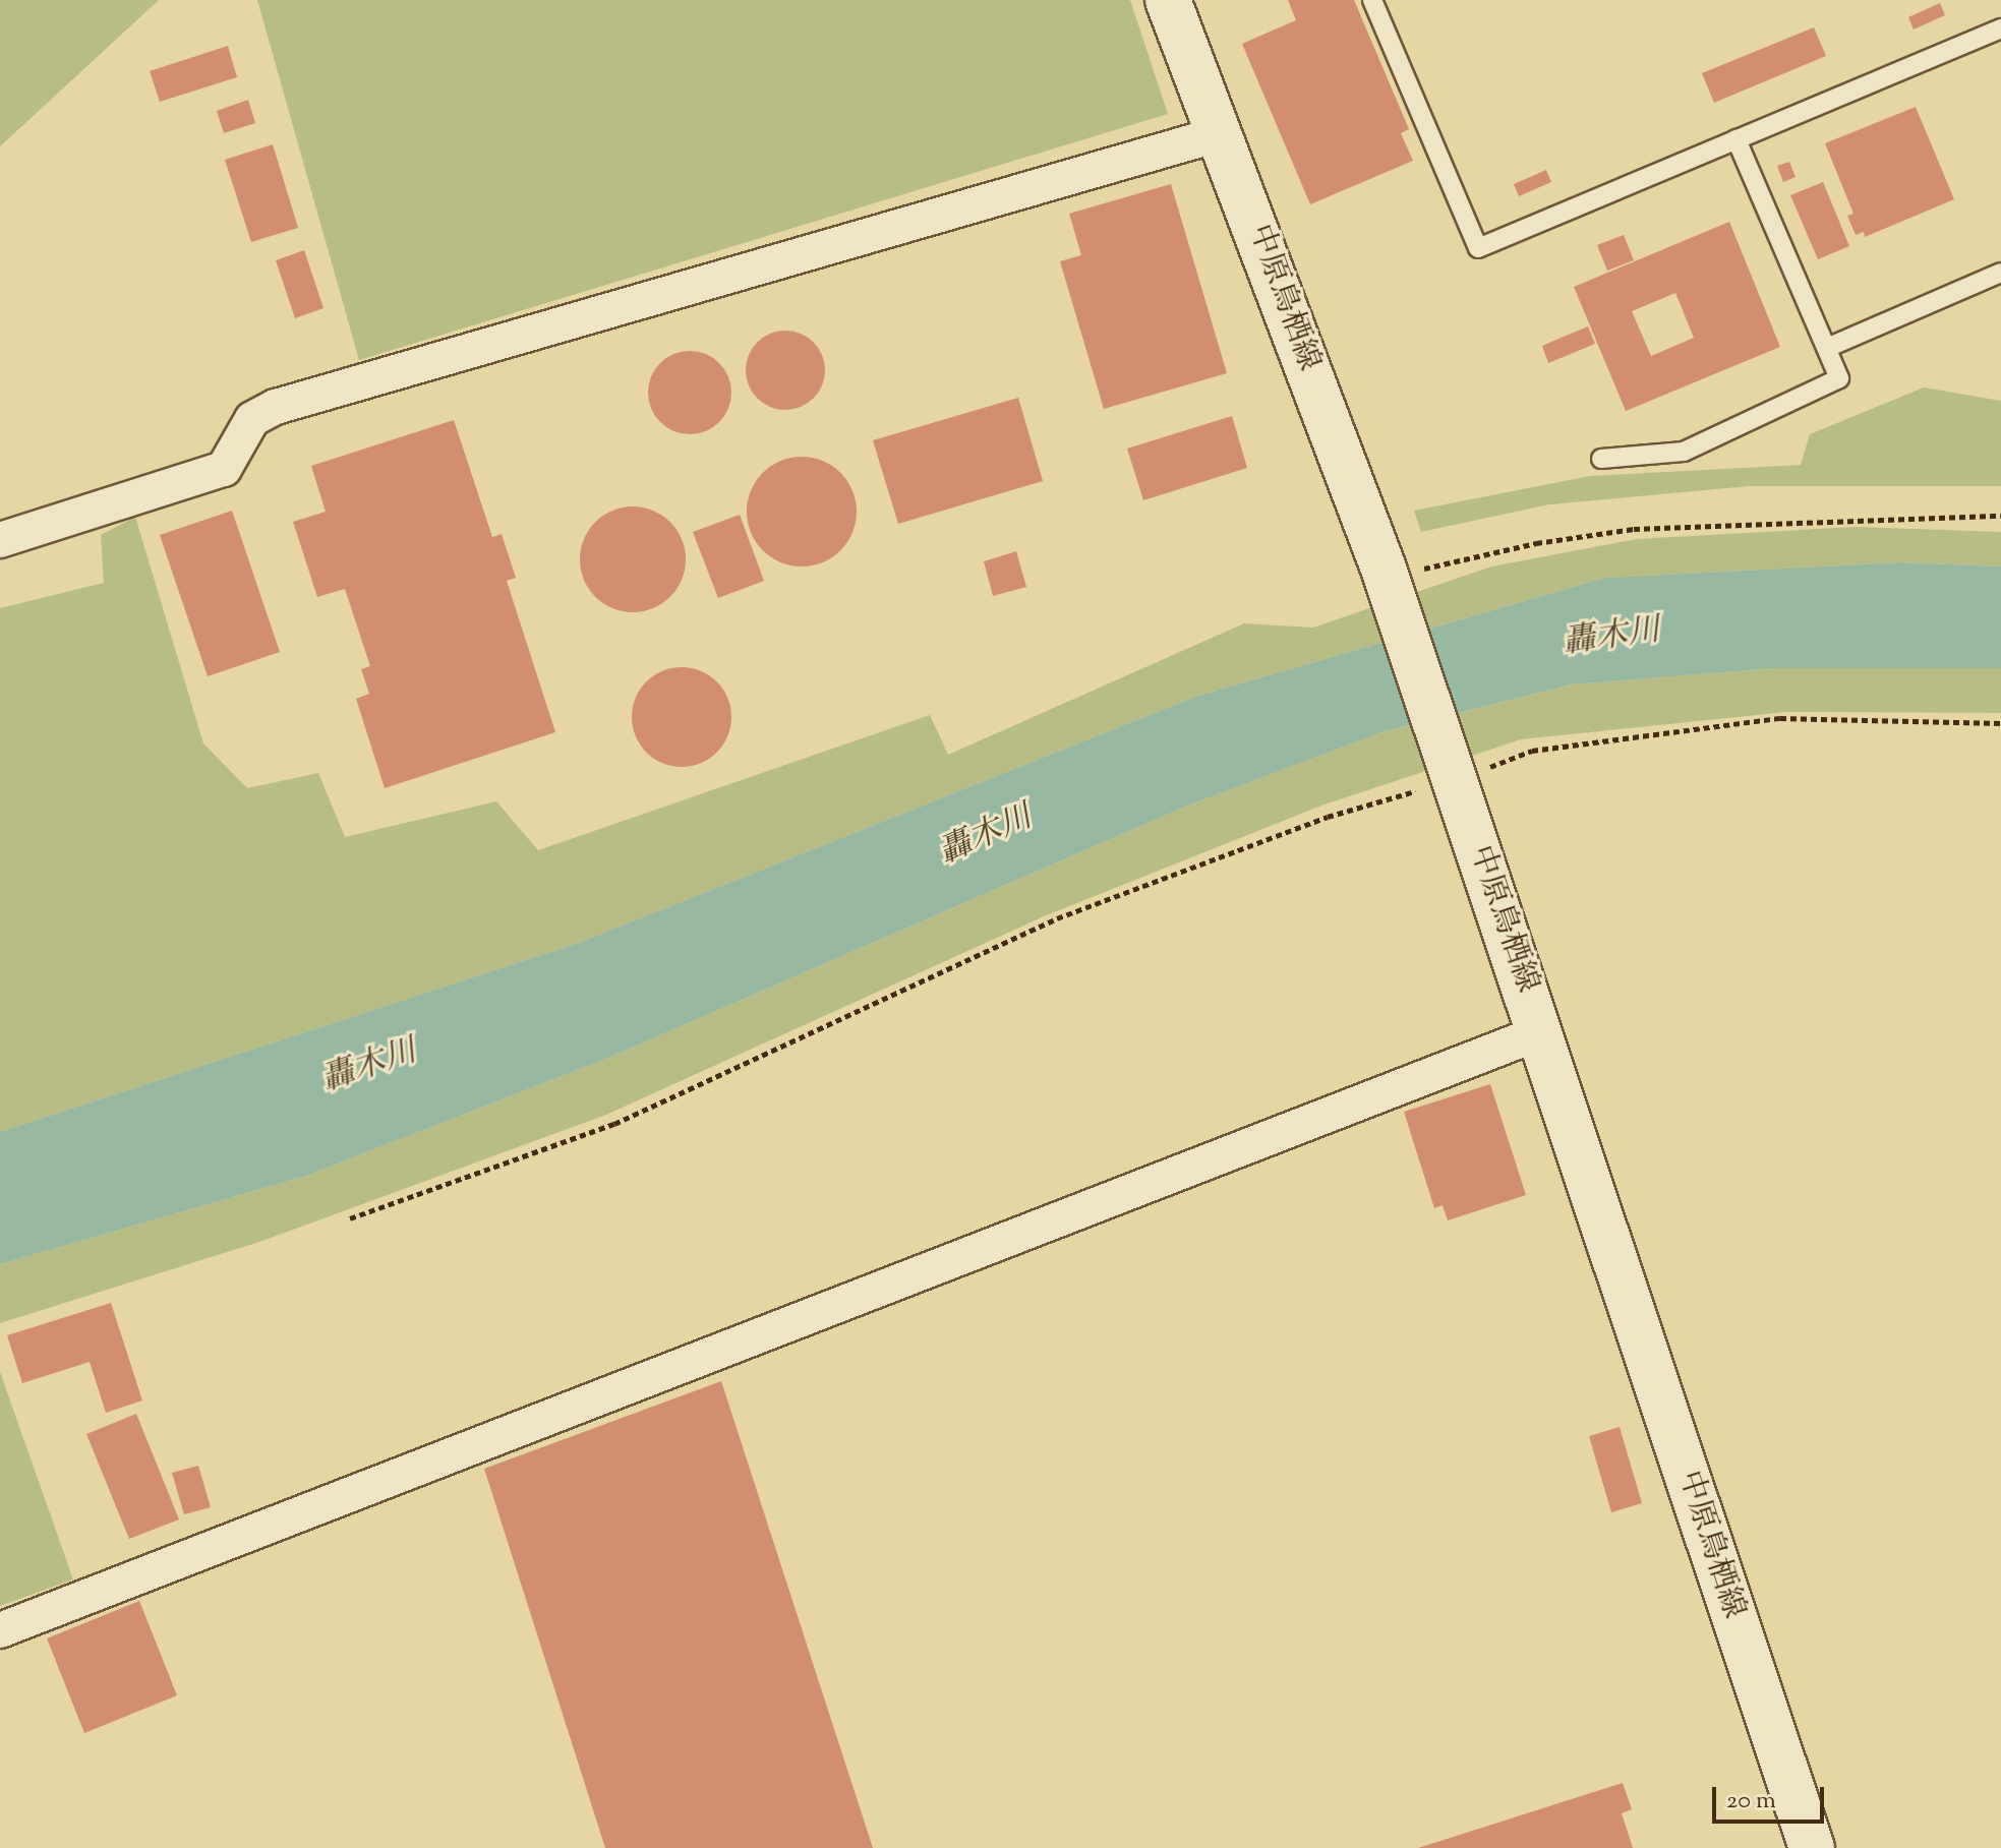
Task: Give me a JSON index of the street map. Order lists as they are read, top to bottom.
{
  "streets": {
    "main road": ["中原鳥栖線"]
  },
  "water": ["轟木川"],
  "scale_bar": "20 m"
}
